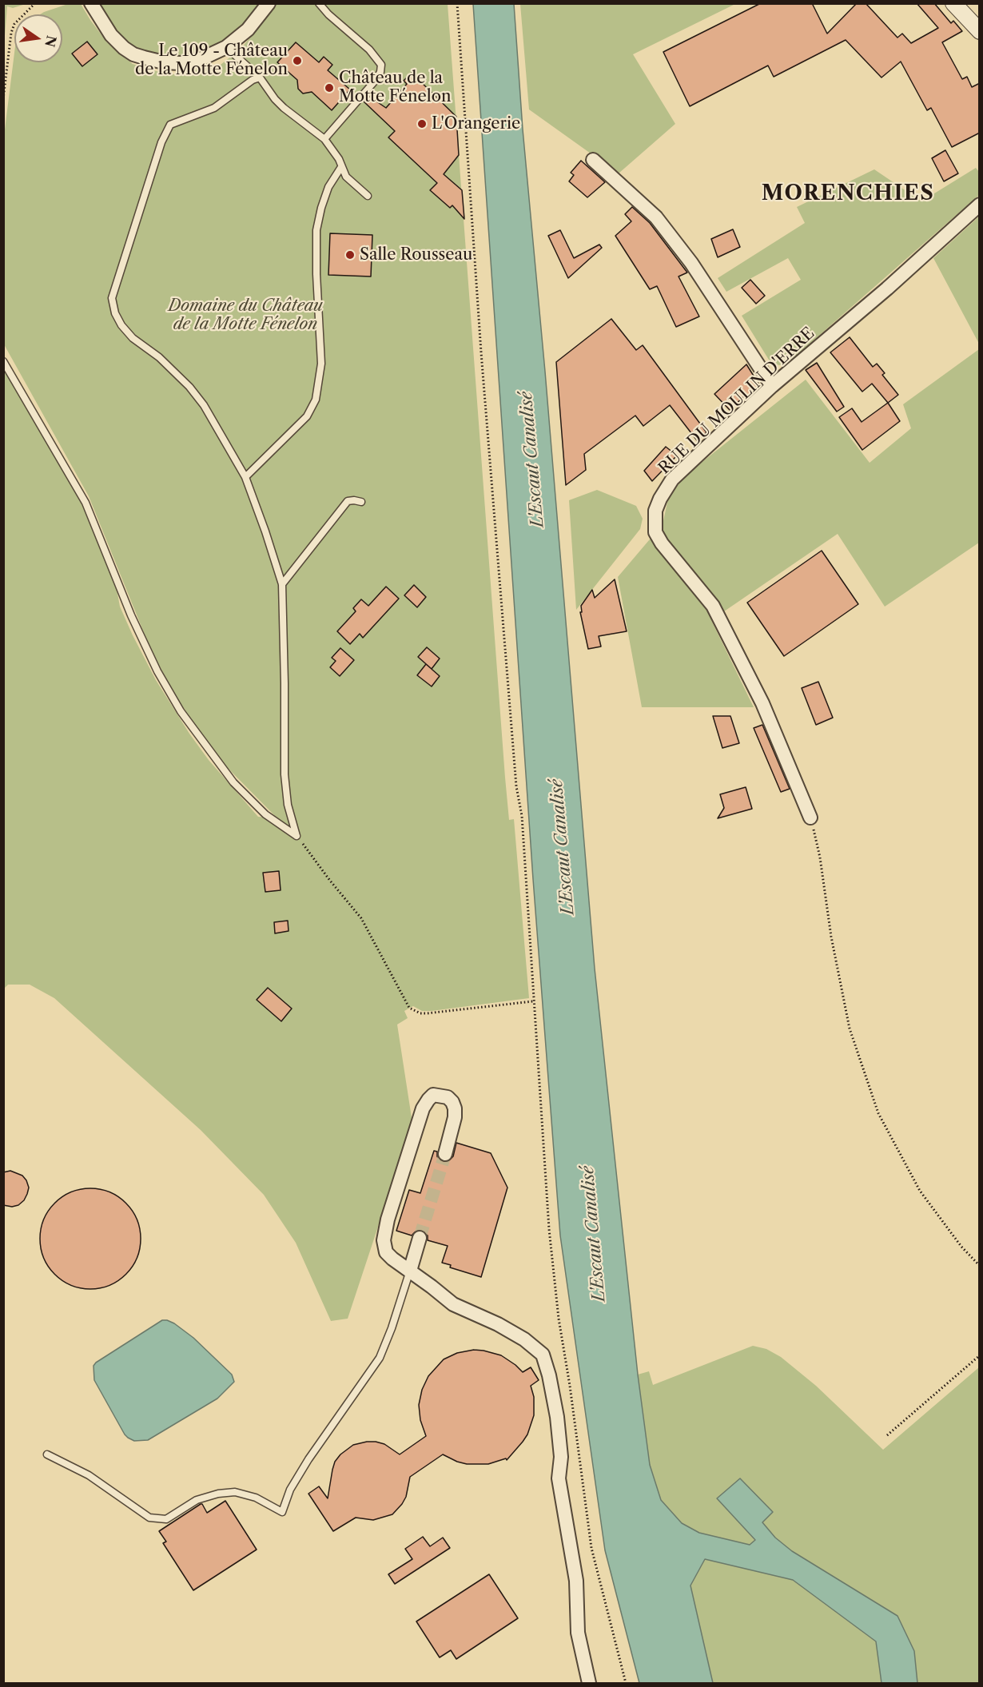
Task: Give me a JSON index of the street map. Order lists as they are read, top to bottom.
{
  "streets": {
    "street": ["RUE DU MOULIN D'ERRE"]
  },
  "districts": ["MORENCHIES"],
  "water": ["L'Escaut Canalisé"],
  "parks": ["Domaine du Château de la Motte Fénelon"],
  "places": [
    "Le 109 - Château de la Motte Fénelon",
    "Château de la Motte Fénelon",
    "L'Orangerie",
    "Salle Rousseau"
  ],
  "north": "right"
}
